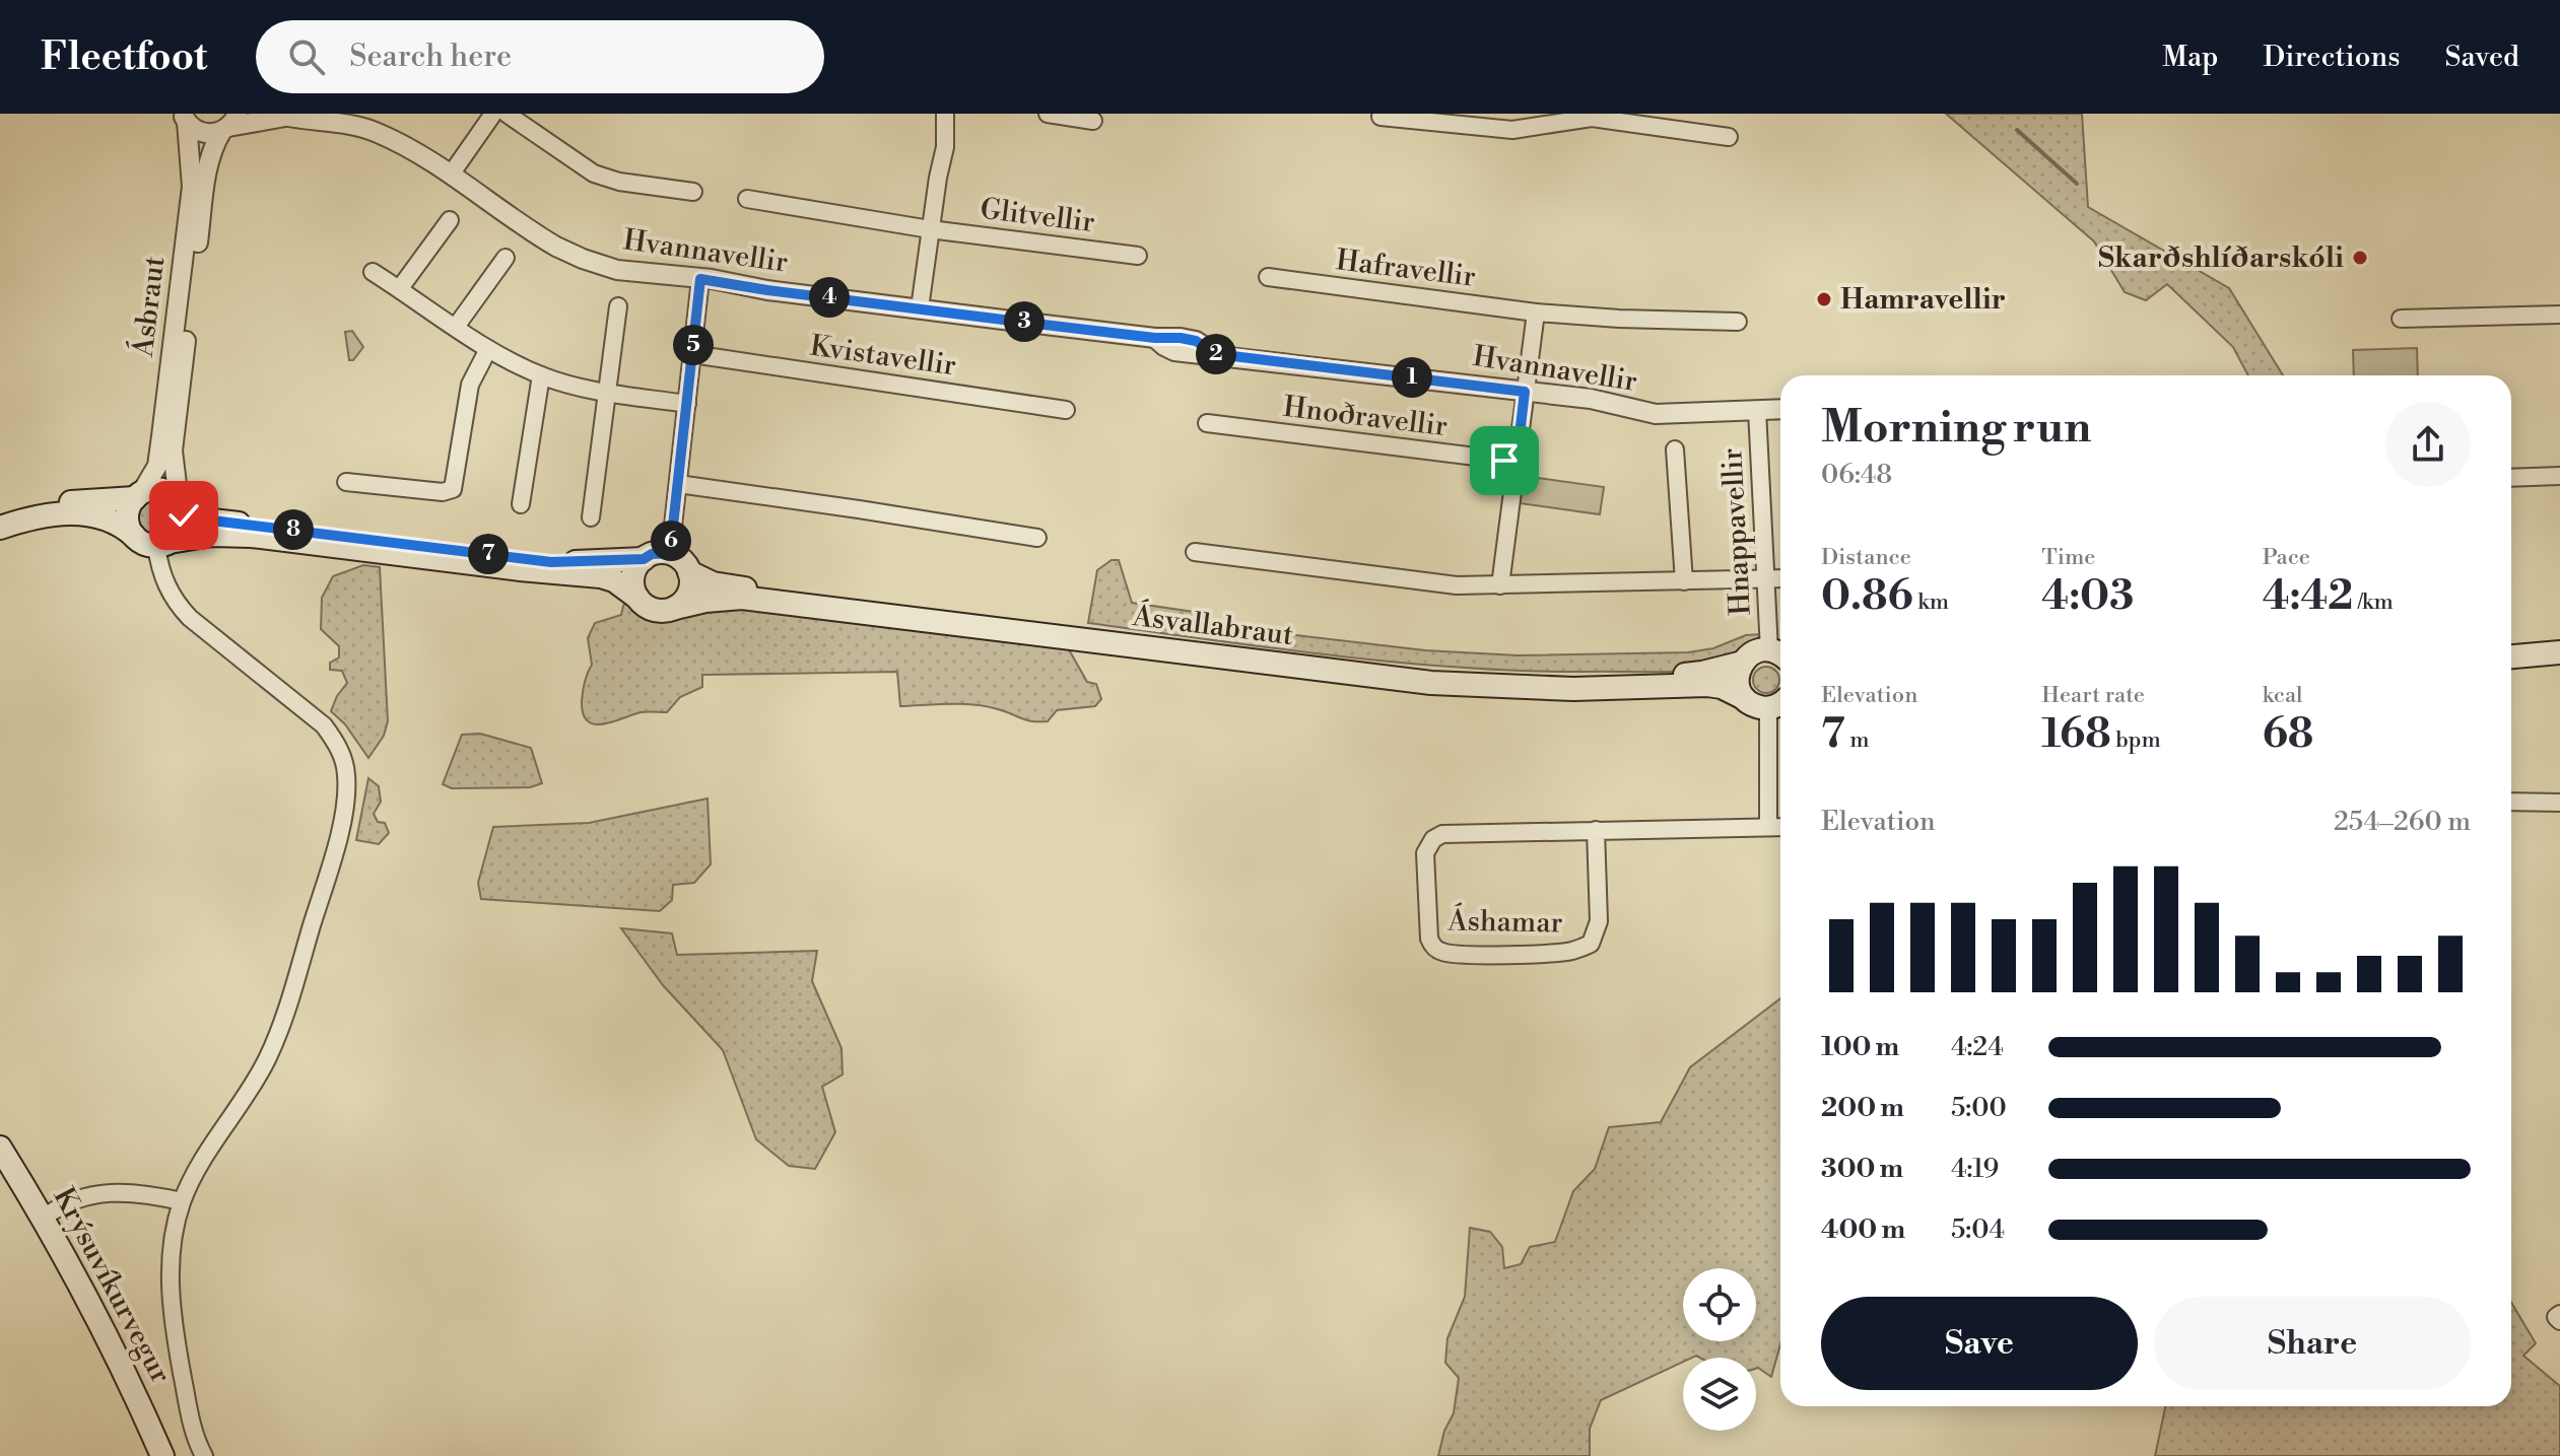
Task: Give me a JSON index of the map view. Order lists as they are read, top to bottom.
{
  "streets": {
    "main road": ["Ásvallabraut", "Krýsuvíkurvegur"],
    "street": [
      "Glitvellir",
      "Hvannavellir",
      "Hafravellir",
      "Ásbraut",
      "Kvistavellir",
      "Hnoðravellir",
      "Hnappavellir",
      "Áshamar"
    ]
  },
  "crossings": [
    ["Hvannavellir", "Ásbraut"],
    ["Hvannavellir", "Hnappavellir"],
    ["Hnappavellir", "Ásvallabraut"]
  ],
  "places": ["Skarðshlíðarskóli", "Hamravellir"],
  "page": {
    "header": "Fleetfoot",
    "search": "Search here",
    "nav": ["Map", "Directions", "Saved"],
    "pins": [
      "4",
      "3",
      "5",
      "2",
      "1",
      "8",
      "6",
      "7"
    ],
    "heading": ["Morning run", "06:48"],
    "stats": [
      ["Distance", "0.86 km"],
      ["Time", "4:03"],
      ["Pace", "4:42 /km"],
      ["Elevation", "7 m"],
      ["Heart rate", "168 bpm"],
      ["kcal", "68"]
    ],
    "chart": ["Elevation", "254–260 m"],
    "list": [
      {
        "name": "100 m",
        "note": "4:24"
      },
      {
        "name": "200 m",
        "note": "5:00"
      },
      {
        "name": "300 m",
        "note": "4:19"
      },
      {
        "name": "400 m",
        "note": "5:04"
      }
    ],
    "buttons": ["Save", "Share"]
  }
}
